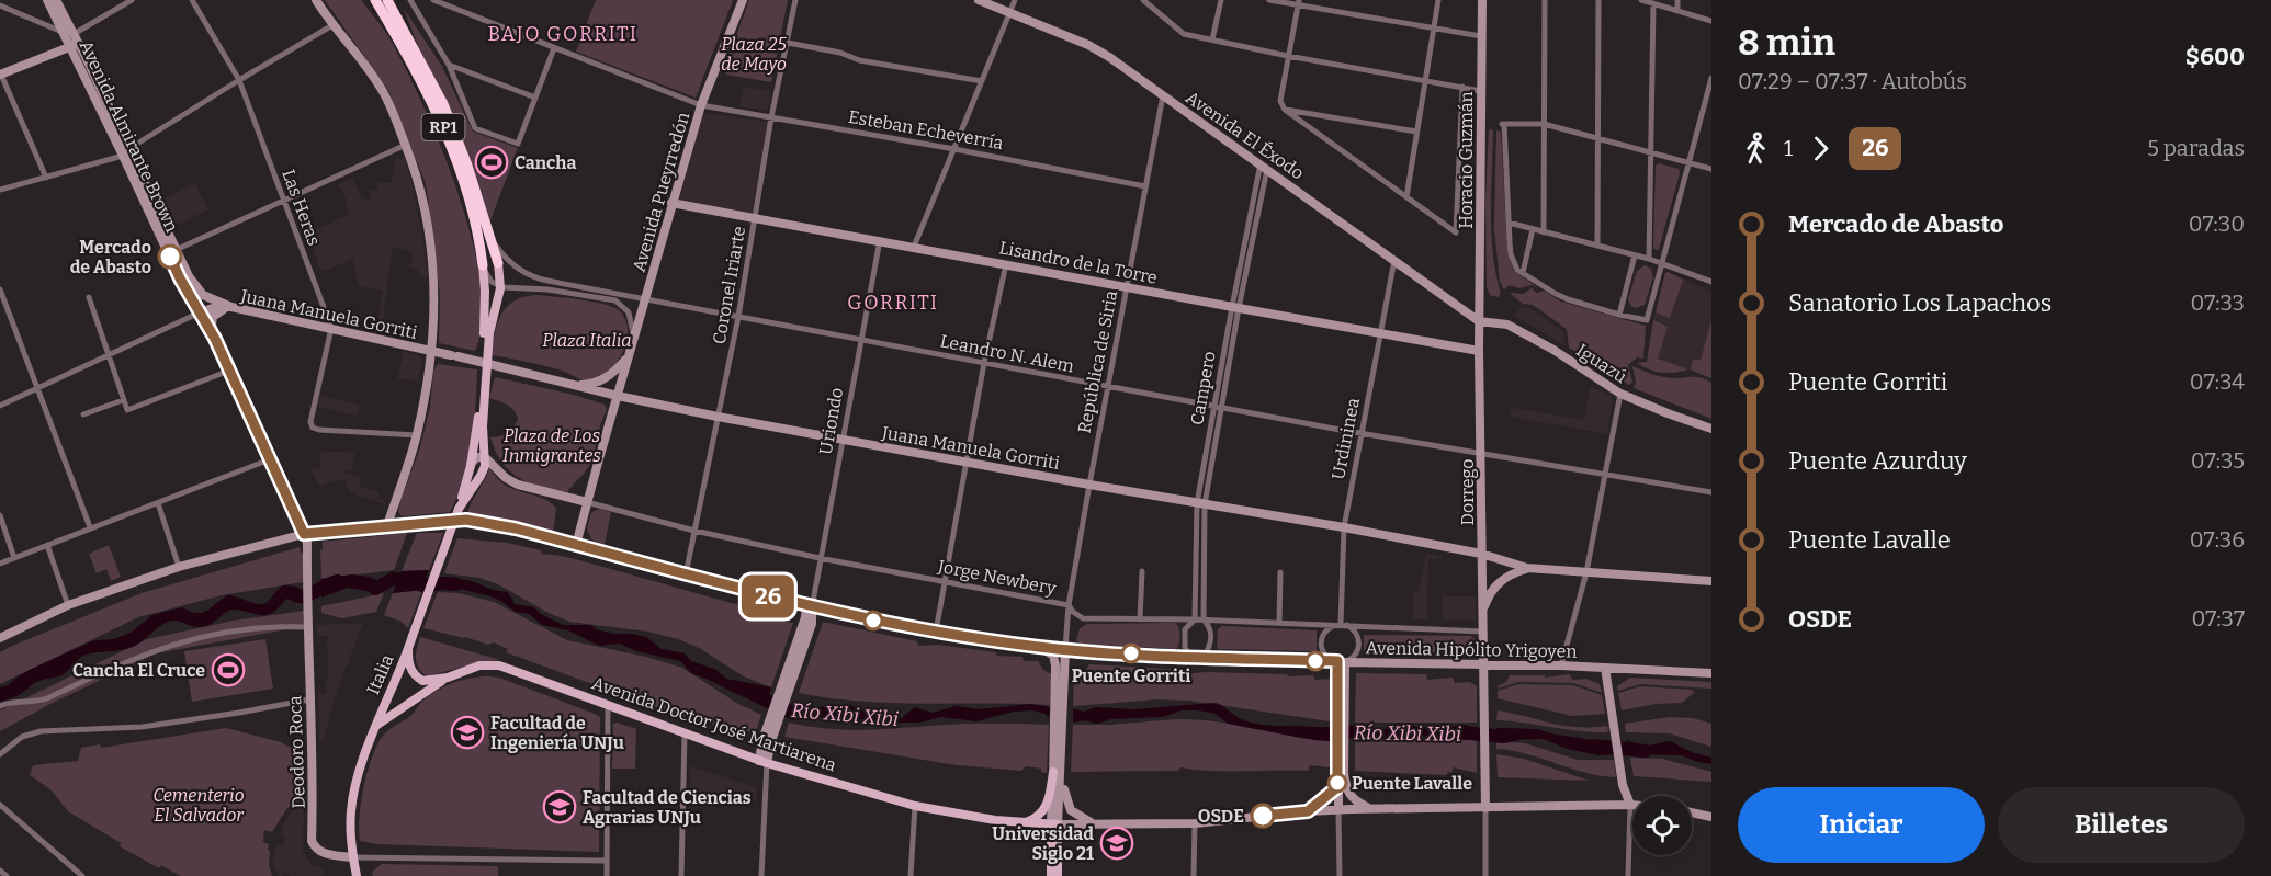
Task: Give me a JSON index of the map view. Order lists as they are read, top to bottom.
{
  "streets": {
    "highway": ["RP1"],
    "main road": [
      "Avenida El Éxodo",
      "Avenida Almirante Brown",
      "Horacio Guzmán",
      "Avenida Pueyrredón",
      "Lisandro de la Torre",
      "Juana Manuela Gorriti",
      "República de Siria",
      "Iguazú",
      "Dorrego",
      "Avenida Hipólito Yrigoyen",
      "Italia",
      "Avenida Doctor José Martiarena",
      "Deodoro Roca"
    ],
    "street": [
      "Esteban Echeverría",
      "Las Heras",
      "Coronel Iriarte",
      "Leandro N. Alem",
      "Campero",
      "Uriondo",
      "Urdininea",
      "Jorge Newbery"
    ]
  },
  "crossings": [
    ["RP1", "Avenida Pueyrredón"],
    ["RP1", "Leandro N. Alem"],
    ["RP1", "Jorge Newbery"],
    ["RP1", "Italia"],
    ["Esteban Echeverría", "Avenida Pueyrredón"],
    ["Esteban Echeverría", "Coronel Iriarte"],
    ["Esteban Echeverría", "República de Siria"],
    ["Avenida El Éxodo", "Horacio Guzmán"],
    ["Avenida El Éxodo", "República de Siria"],
    ["Avenida El Éxodo", "Iguazú"],
    ["Avenida El Éxodo", "Campero"],
    ["Avenida El Éxodo", "Urdininea"],
    ["Avenida El Éxodo", "Dorrego"],
    ["Avenida Almirante Brown", "Juana Manuela Gorriti"],
    ["Avenida Almirante Brown", "Avenida Hipólito Yrigoyen"],
    ["Avenida Almirante Brown", "Deodoro Roca"],
    ["Horacio Guzmán", "Iguazú"],
    ["Horacio Guzmán", "Dorrego"],
    ["Avenida Pueyrredón", "Lisandro de la Torre"],
    ["Avenida Pueyrredón", "Juana Manuela Gorriti"],
    ["Avenida Pueyrredón", "Leandro N. Alem"],
    ["Avenida Pueyrredón", "Jorge Newbery"],
    ["Avenida Pueyrredón", "Avenida Hipólito Yrigoyen"],
    ["Las Heras", "Juana Manuela Gorriti"],
    ["Lisandro de la Torre", "Coronel Iriarte"],
    ["Lisandro de la Torre", "República de Siria"],
    ["Lisandro de la Torre", "Campero"],
    ["Lisandro de la Torre", "Uriondo"],
    ["Lisandro de la Torre", "Urdininea"],
    ["Lisandro de la Torre", "Dorrego"],
    ["Coronel Iriarte", "Juana Manuela Gorriti"],
    ["Coronel Iriarte", "Leandro N. Alem"],
    ["Coronel Iriarte", "Jorge Newbery"],
    ["Coronel Iriarte", "Avenida Hipólito Yrigoyen"],
    ["Juana Manuela Gorriti", "República de Siria"],
    ["Juana Manuela Gorriti", "Campero"],
    ["Juana Manuela Gorriti", "Uriondo"],
    ["Juana Manuela Gorriti", "Urdininea"],
    ["Juana Manuela Gorriti", "Dorrego"],
    ["Leandro N. Alem", "República de Siria"],
    ["Leandro N. Alem", "Campero"],
    ["Leandro N. Alem", "Uriondo"],
    ["Leandro N. Alem", "Urdininea"],
    ["Leandro N. Alem", "Dorrego"],
    ["República de Siria", "Jorge Newbery"],
    ["República de Siria", "Avenida Hipólito Yrigoyen"],
    ["Iguazú", "Dorrego"],
    ["Campero", "Jorge Newbery"],
    ["Campero", "Avenida Hipólito Yrigoyen"],
    ["Uriondo", "Jorge Newbery"],
    ["Uriondo", "Avenida Hipólito Yrigoyen"],
    ["Urdininea", "Jorge Newbery"],
    ["Urdininea", "Avenida Hipólito Yrigoyen"],
    ["Dorrego", "Jorge Newbery"],
    ["Dorrego", "Avenida Hipólito Yrigoyen"],
    ["Jorge Newbery", "Avenida Hipólito Yrigoyen"],
    ["Italia", "Deodoro Roca"]
  ],
  "districts": ["BAJO GORRITI", "GORRITI"],
  "water": ["Río Xibi Xibi"],
  "parks": [
    "Plaza 25 de Mayo",
    "Plaza Italia",
    "Plaza de Los Inmigrantes",
    "Cementerio El Salvador"
  ],
  "places": {
    "sports": ["Cancha", "Cancha El Cruce"],
    "other": [
      "Mercado de Abasto",
      "Puente Gorriti",
      "Puente Lavalle",
      "OSDE"
    ],
    "school or university": ["Facultad de Ingeniería UNJu", "Facultad de Ciencias Agrarias UNJu", "Universidad Siglo 21"]
  },
  "lines": ["bus line 26"],
  "page": {
    "on_map": "26",
    "heading": ["8 min", "07:29 – 07:37 · Autobús", "$600"],
    "legs": ["1", "26", "5 paradas"],
    "list": [
      {
        "name": "Mercado de Abasto",
        "value": "07:30"
      },
      {
        "name": "Sanatorio Los Lapachos",
        "value": "07:33"
      },
      {
        "name": "Puente Gorriti",
        "value": "07:34"
      },
      {
        "name": "Puente Azurduy",
        "value": "07:35"
      },
      {
        "name": "Puente Lavalle",
        "value": "07:36"
      },
      {
        "name": "OSDE",
        "value": "07:37"
      }
    ],
    "buttons": ["Iniciar", "Billetes"]
  }
}
